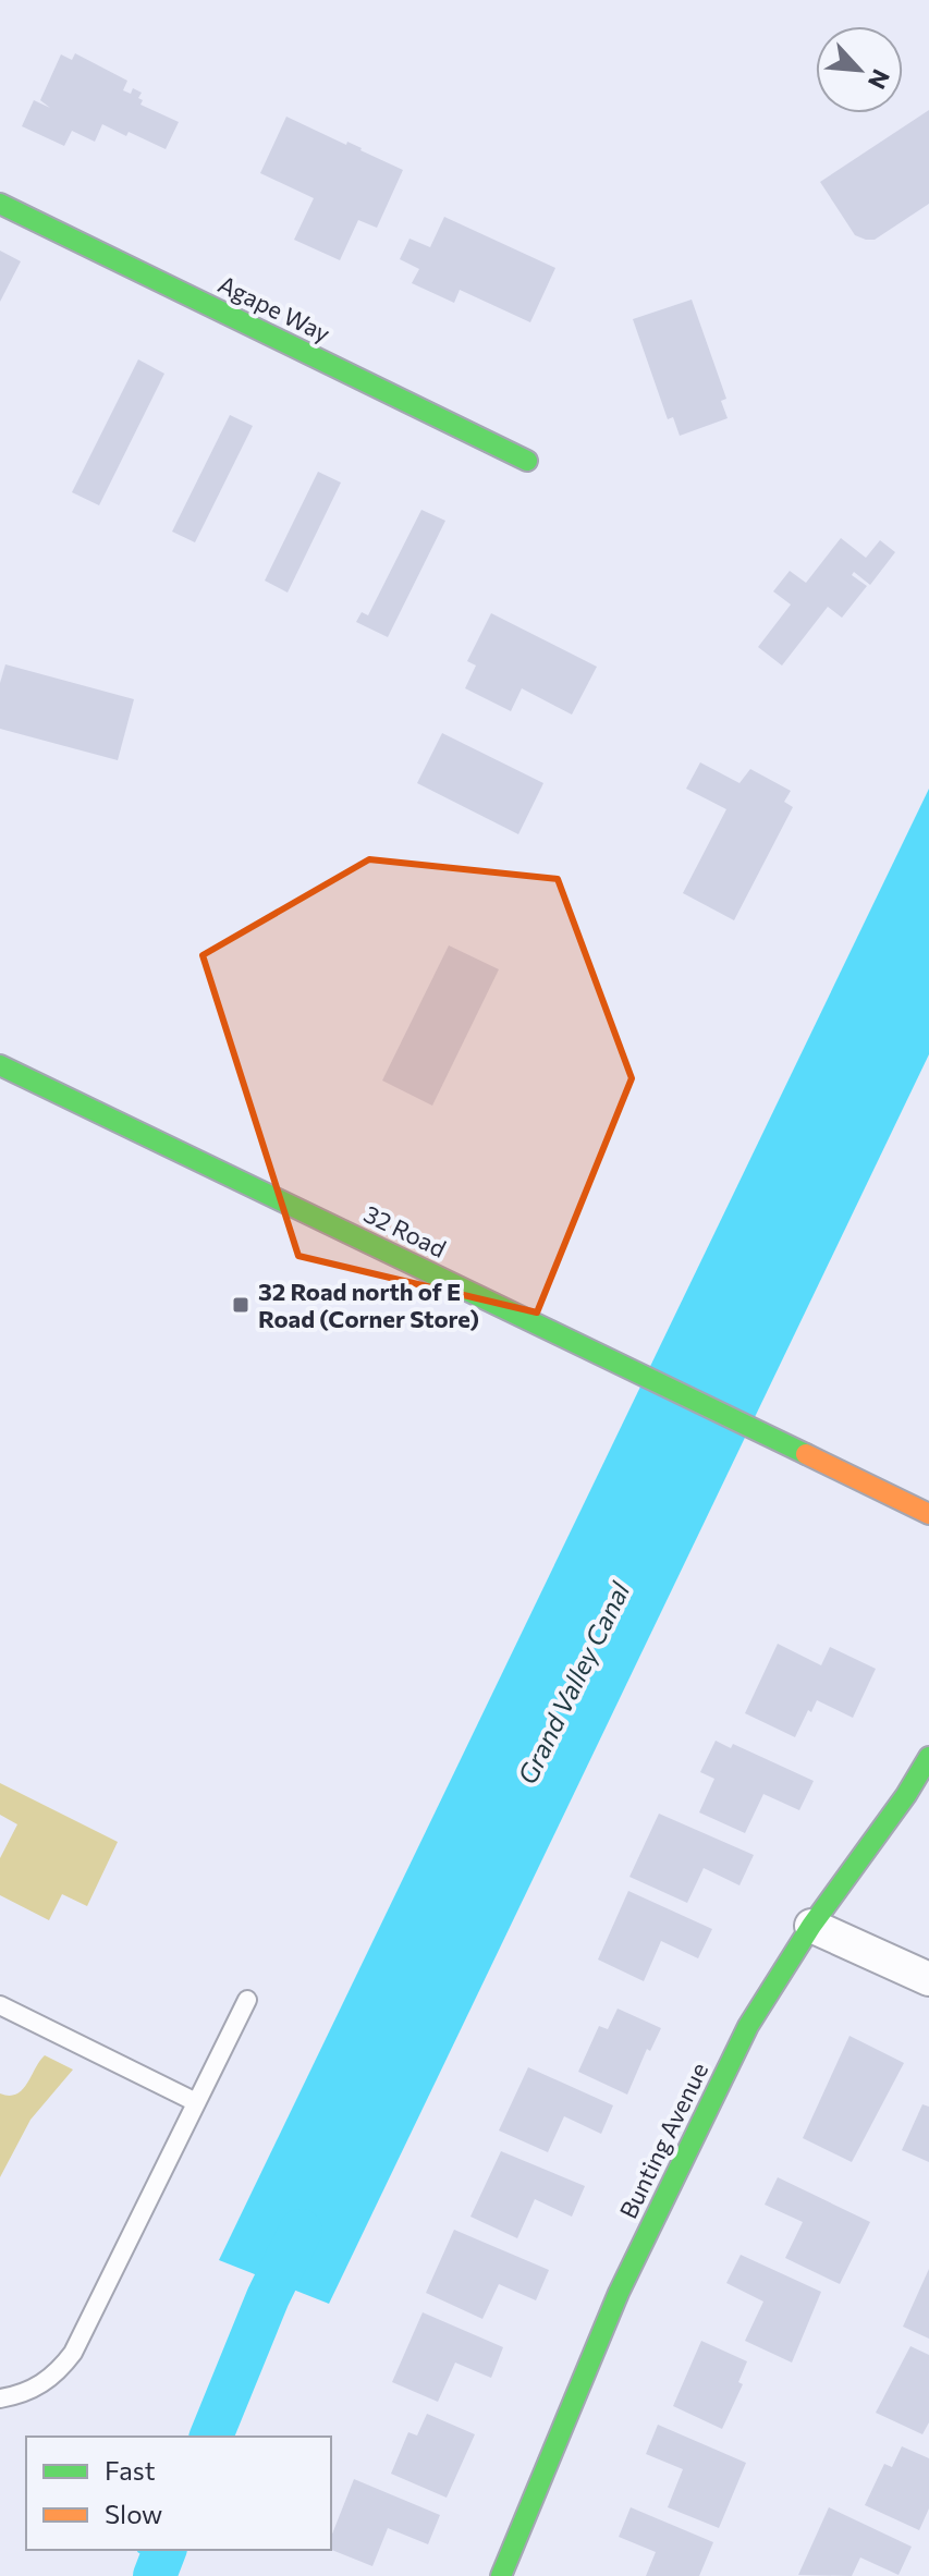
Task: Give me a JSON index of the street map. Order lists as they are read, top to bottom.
{
  "streets": {
    "street": ["Agape Way", "32 Road", "Bunting Avenue"]
  },
  "water": ["Grand Valley Canal"],
  "places": {
    "transit": ["32 Road north of E Road (Corner Store)"]
  },
  "legend": ["Fast", "Slow"],
  "north": "bottom right"
}
